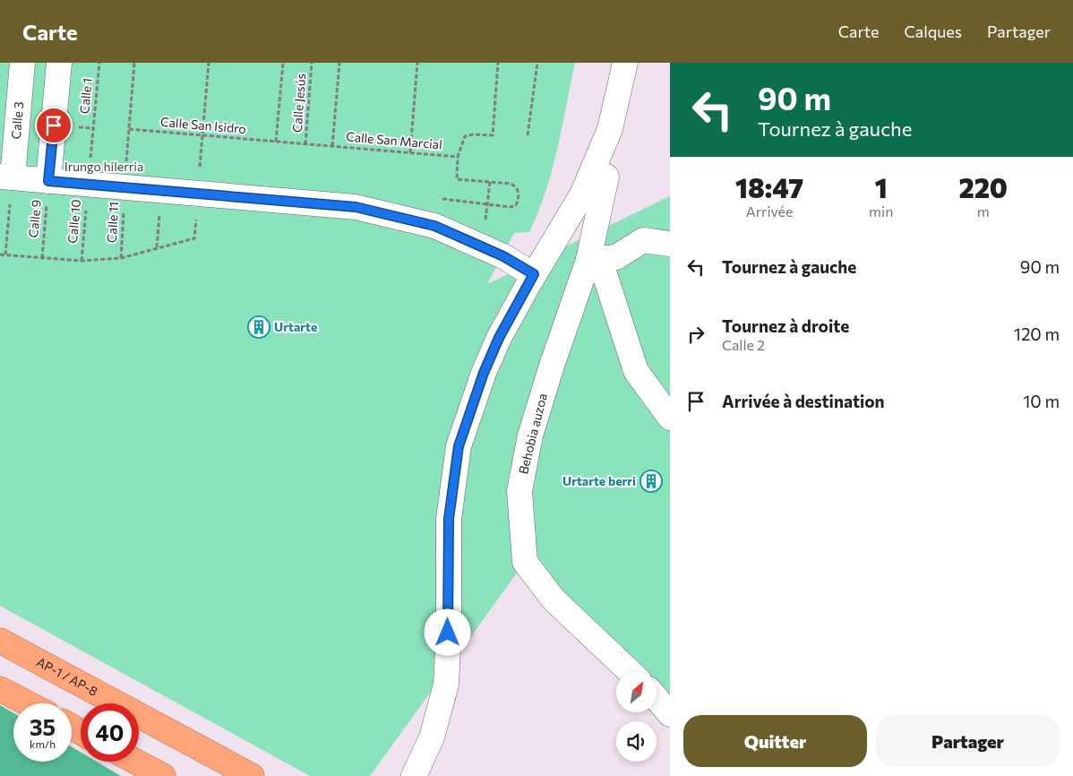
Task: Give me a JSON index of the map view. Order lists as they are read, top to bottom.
{
  "streets": {
    "highway": ["AP-1 / AP-8"],
    "street": ["Calle 3", "Behobia auzoa"],
    "path": [
      "Calle 1",
      "Calle Jesús",
      "Calle San Isidro",
      "Calle San Marcial",
      "Calle 9",
      "Calle 10",
      "Calle 11"
    ]
  },
  "crossings": [
    ["Calle 1", "Calle 10"],
    ["Calle Jesús", "Calle San Isidro"],
    ["Calle Jesús", "Calle San Marcial"],
    ["Calle San Isidro", "Calle San Marcial"],
    ["Calle San Isidro", "Calle 11"]
  ],
  "parks": ["Irungo hilerria"],
  "places": {
    "building": ["Urtarte", "Urtarte berri"]
  },
  "north": "top right",
  "page": {
    "header": "Carte",
    "nav": ["Carte", "Calques", "Partager"],
    "turn": ["90 m", "Tournez à gauche"],
    "eta": [
      "18:47",
      "Arrivée",
      "1",
      "min",
      "220",
      "m"
    ],
    "list": [
      {
        "name": "Tournez à gauche",
        "value": "90 m"
      },
      {
        "name": "Tournez à droite",
        "note": "Calle 2",
        "value": "120 m"
      },
      {
        "name": "Arrivée à destination",
        "value": "10 m"
      }
    ],
    "speed": "35 km/h",
    "limit": "40",
    "buttons": ["Quitter", "Partager"]
  }
}
